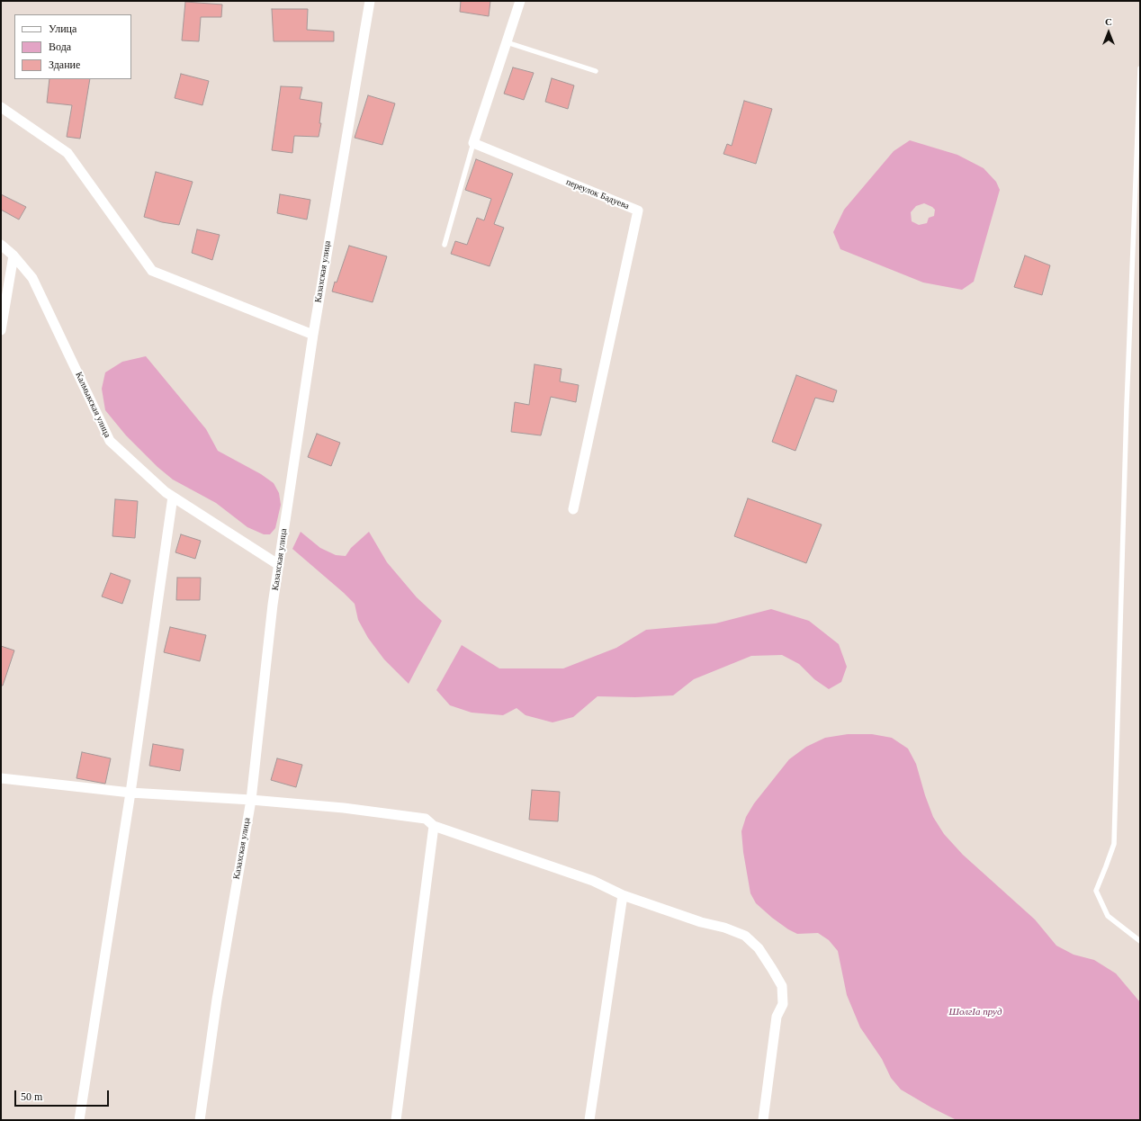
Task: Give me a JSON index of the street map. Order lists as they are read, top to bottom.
{
  "streets": {
    "street": ["переулок Бадуева", "Казахская улица", "Калмыкская улица"]
  },
  "crossings": [
    ["Казахская улица", "Калмыкская улица"]
  ],
  "water": ["ШолгIа пруд"],
  "legend": ["Улица", "Вода", "Здание"],
  "scale_bar": "50 m",
  "north": "top"
}
